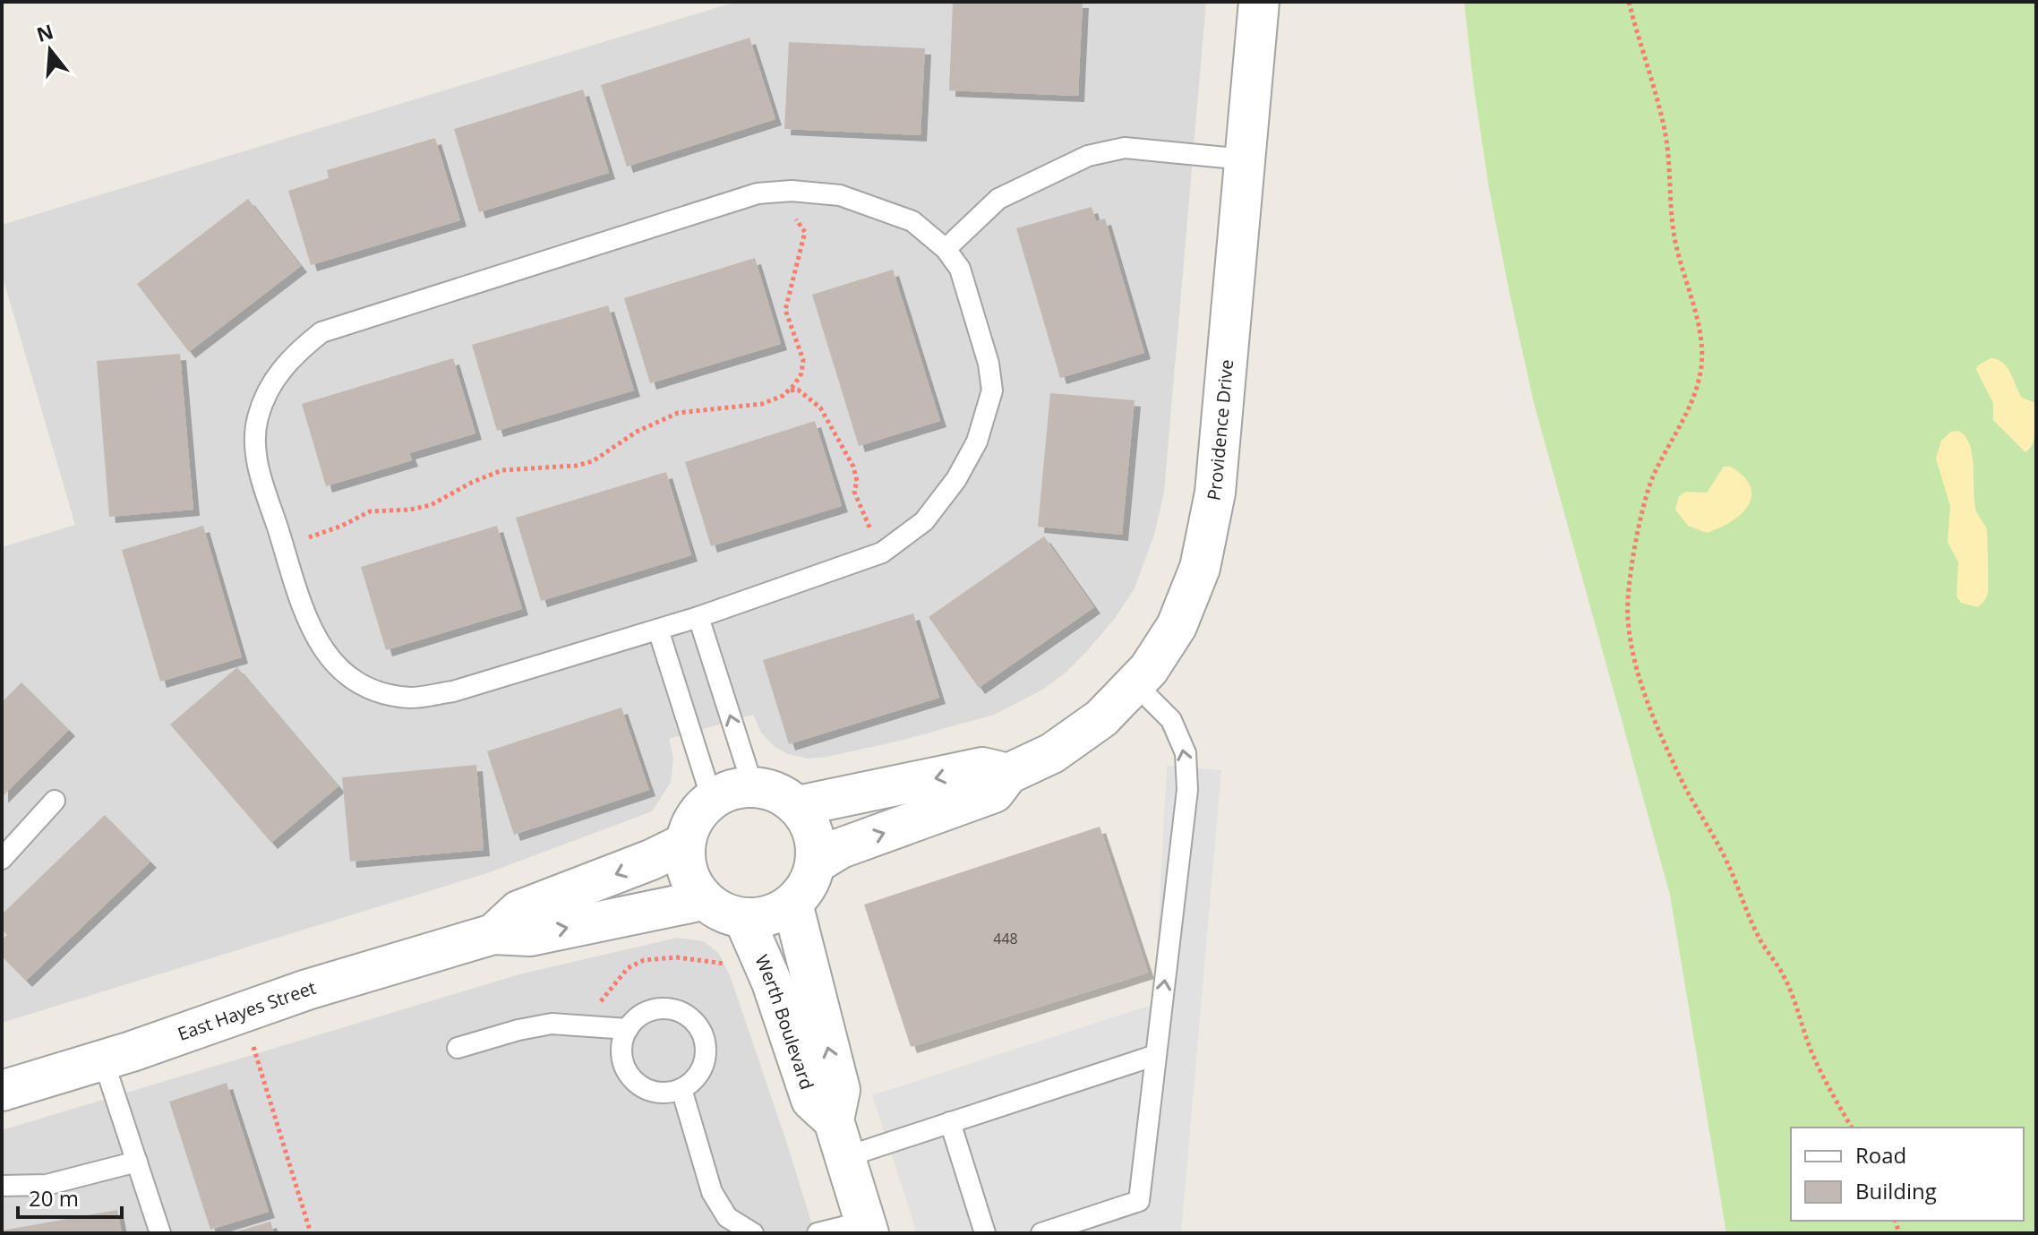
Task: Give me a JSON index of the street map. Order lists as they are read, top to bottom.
{
  "streets": {
    "street": ["Providence Drive", "East Hayes Street", "Werth Boulevard"]
  },
  "crossings": [
    ["Providence Drive", "East Hayes Street"],
    ["Providence Drive", "Werth Boulevard"],
    ["East Hayes Street", "Werth Boulevard"]
  ],
  "house_numbers": ["448"],
  "legend": ["Road", "Building"],
  "scale_bar": "20 m",
  "north": "top"
}
